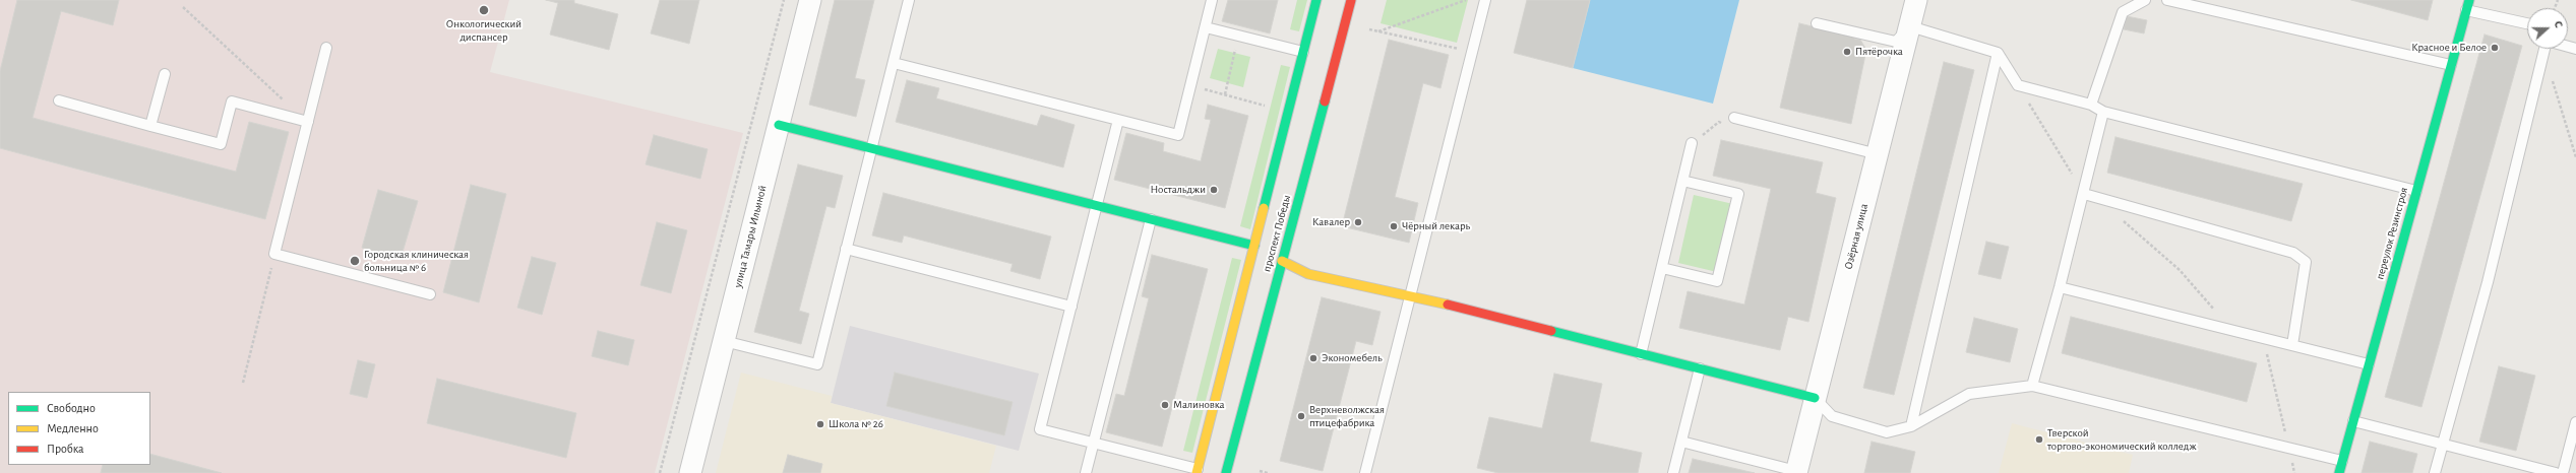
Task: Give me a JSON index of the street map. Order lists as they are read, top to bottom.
{
  "streets": {
    "street": [
      "проспект Победы",
      "переулок Резинстроя",
      "улица Тамары Ильиной",
      "Озёрная улица"
    ]
  },
  "places": [
    "Онкологический диспансер",
    "Красное и Белое",
    "Пятёрочка",
    "Ностальджи",
    "Кавалер",
    "Чёрный лекарь",
    "Городская клиническая больница № 6",
    "Экономебель",
    "Малиновка",
    "Верхневолжская птицефабрика",
    "Школа № 26",
    "Тверской торгово-экономический колледж"
  ],
  "legend": ["Свободно", "Медленно", "Пробка"],
  "north": "right"
}
